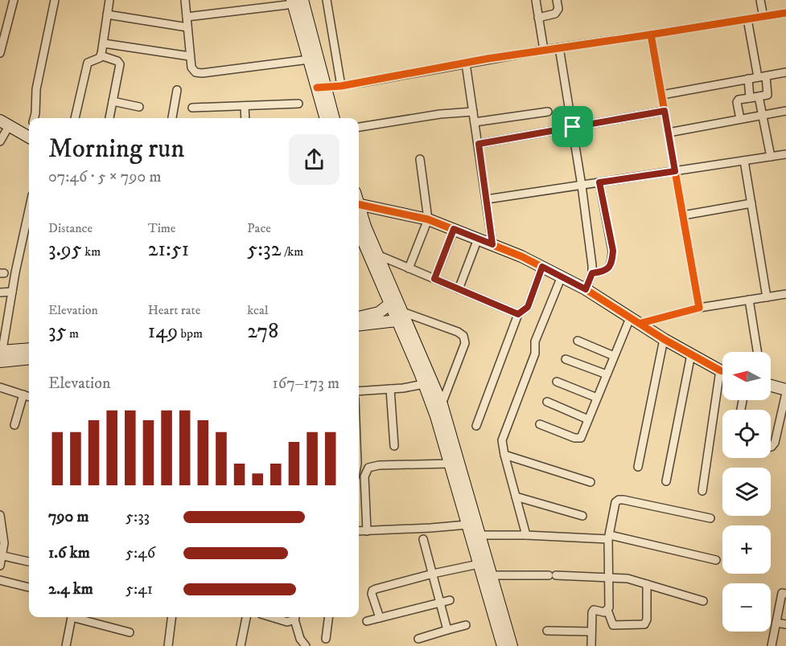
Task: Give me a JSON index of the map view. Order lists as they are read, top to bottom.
{
  "north": "left",
  "page": {
    "heading": ["Morning run", "07:46 · 5 × 790 m"],
    "stats": [
      ["Distance", "3.95 km"],
      ["Time", "21:51"],
      ["Pace", "5:32 /km"],
      ["Elevation", "35 m"],
      ["Heart rate", "149 bpm"],
      ["kcal", "278"]
    ],
    "map_buttons": ["+", "−"],
    "chart": ["Elevation", "167–173 m"],
    "list": [
      {
        "name": "790 m",
        "note": "5:33"
      },
      {
        "name": "1.6 km",
        "note": "5:46"
      },
      {
        "name": "2.4 km",
        "note": "5:41"
      }
    ]
  }
}
